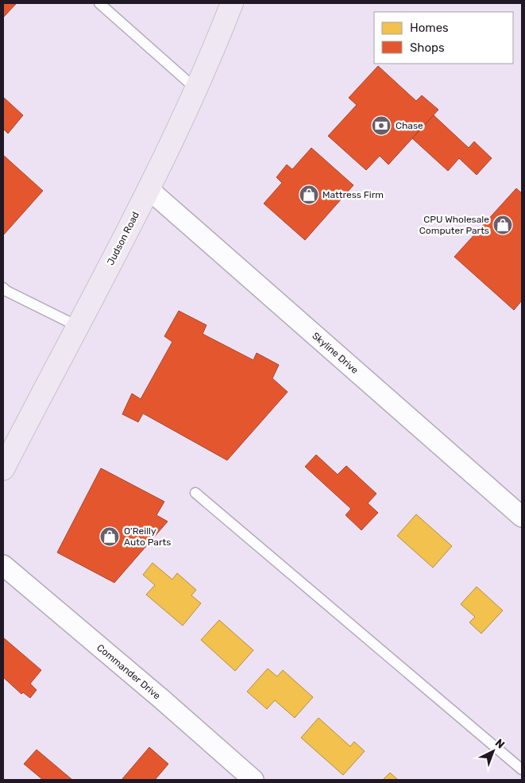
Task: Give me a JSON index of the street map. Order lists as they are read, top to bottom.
{
  "streets": {
    "main road": ["Judson Road"],
    "street": ["Skyline Drive", "Commander Drive"]
  },
  "crossings": [
    ["Judson Road", "Skyline Drive"]
  ],
  "places": {
    "bank": ["Chase"],
    "shop": ["Mattress Firm", "CPU Wholesale Computer Parts", "O'Reilly Auto Parts"]
  },
  "legend": ["Homes", "Shops"],
  "north": "top right"
}
